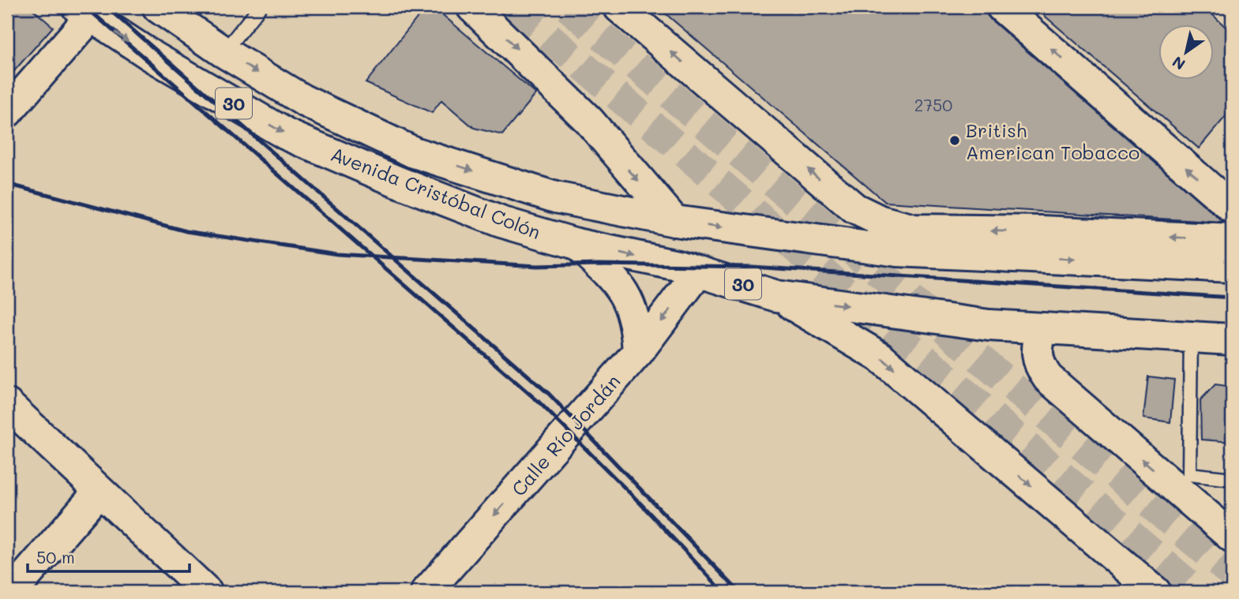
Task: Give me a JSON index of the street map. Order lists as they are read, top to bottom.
{
  "streets": {
    "main road": ["30", "Avenida Cristóbal Colón", "Calle Río Jordán"]
  },
  "crossings": [
    ["30", "Avenida Cristóbal Colón"],
    ["Avenida Cristóbal Colón", "Calle Río Jordán"]
  ],
  "one_way": ["Calle Río Jordán"],
  "places": ["British American Tobacco"],
  "house_numbers": ["2750"],
  "scale_bar": "50 m",
  "north": "bottom left"
}
